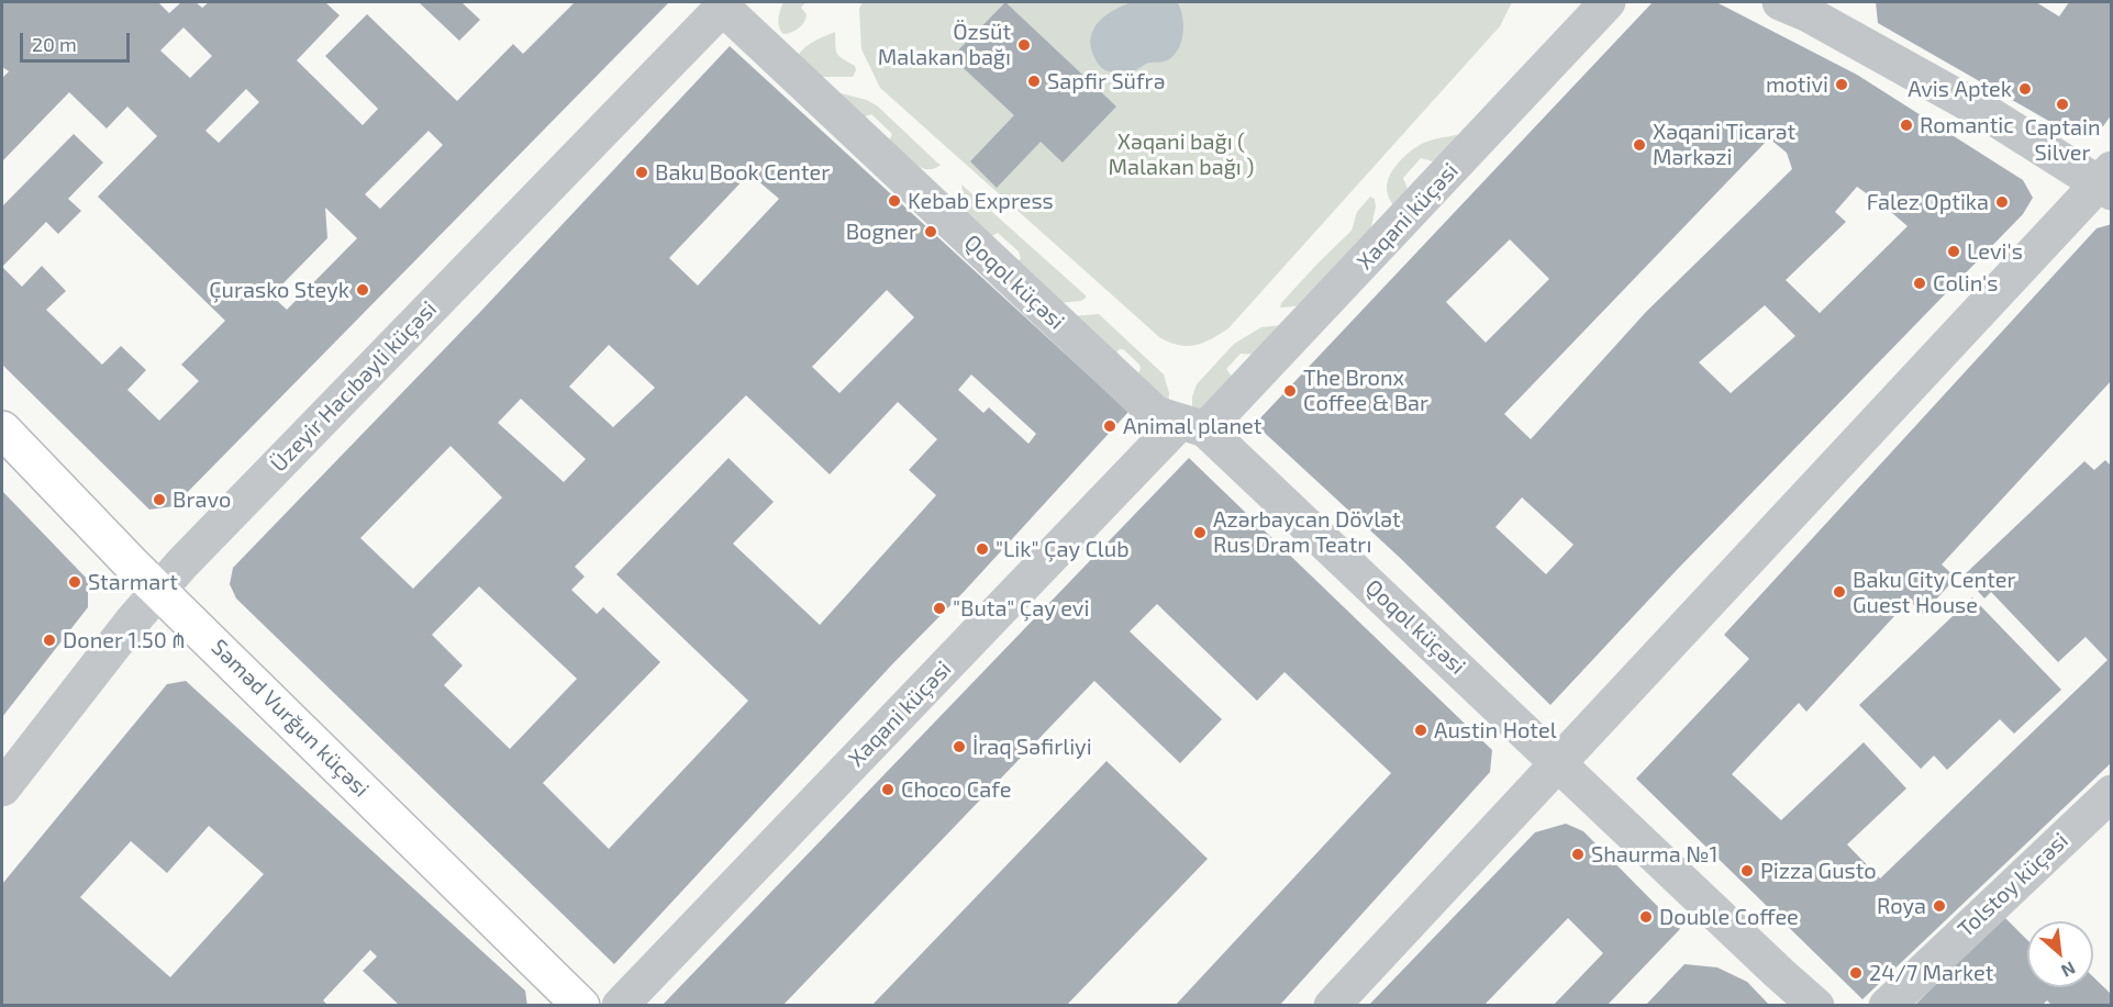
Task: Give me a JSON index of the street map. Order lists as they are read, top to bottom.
{
  "streets": {
    "main road": ["Səməd Vurğun küçəsi"],
    "street": [
      "Xaqani küçəsi",
      "Qoqol küçəsi",
      "Üzeyir Hacıbəyli küçəsi",
      "Tolstoy küçəsi"
    ]
  },
  "crossings": [
    ["Xaqani küçəsi", "Qoqol küçəsi"],
    ["Qoqol küçəsi", "Üzeyir Hacıbəyli küçəsi"],
    ["Üzeyir Hacıbəyli küçəsi", "Səməd Vurğun küçəsi"]
  ],
  "parks": ["Xəqani bağı ( Malakan bağı )"],
  "places": [
    "Özsüt Malakan bağı",
    "Sapfir Süfrə",
    "motivi",
    "Avis Aptek",
    "Captain Silver",
    "Romantic",
    "Xəqani Ticarət Mərkəzi",
    "Baku Book Center",
    "Kebab Express",
    "Falez Optika",
    "Bogner",
    "Levi's",
    "Colin's",
    "Çurasko Steyk",
    "The Bronx Coffee & Bar",
    "Animal planet",
    "Bravo",
    "Azərbaycan Dövlət Rus Dram Teatrı",
    "\"Lik\" Çay Club",
    "Starmart",
    "Baku City Center Guest House",
    "\"Buta\" Çay evi",
    "Doner 1.50 ₼",
    "Austin Hotel",
    "İraq Səfirliyi",
    "Choco Cafe",
    "Shaurma №1",
    "Pizza Gusto",
    "Roya",
    "Double Coffee",
    "24/7 Market"
  ],
  "scale_bar": "20 m",
  "north": "bottom right"
}
